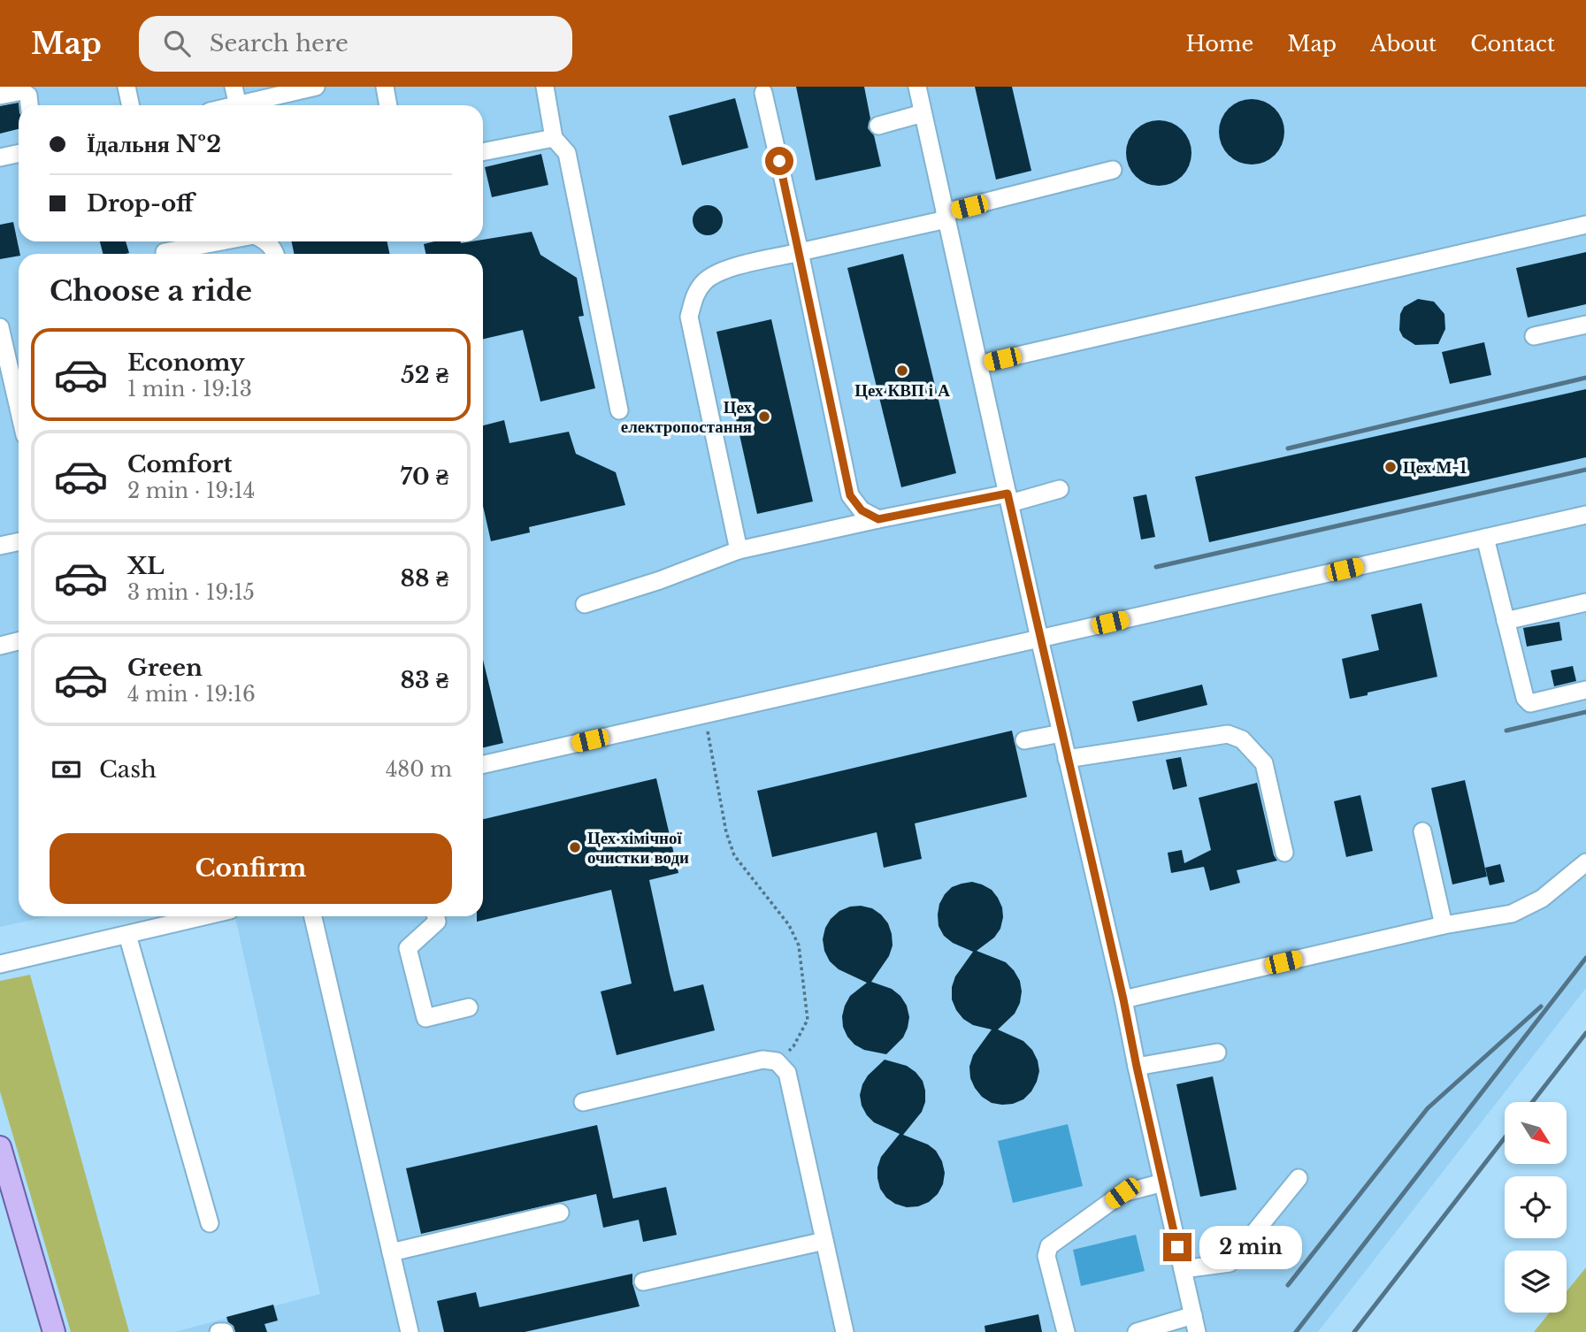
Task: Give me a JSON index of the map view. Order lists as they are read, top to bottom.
{
  "places": [
    "Цех КВП і А",
    "Цех електропостання",
    "Цех М-1",
    "Цех хімічної очистки води"
  ],
  "north": "bottom right",
  "page": {
    "header": "Map",
    "search": "Search here",
    "nav": [
      "Home",
      "Map",
      "About",
      "Contact"
    ],
    "banner": ["Їдальня №2", "Drop-off"],
    "heading": "Choose a ride",
    "list": [
      {
        "name": "Economy",
        "note": "1 min · 19:13",
        "value": "52 ₴"
      },
      {
        "name": "Comfort",
        "note": "2 min · 19:14",
        "value": "70 ₴"
      },
      {
        "name": "XL",
        "note": "3 min · 19:15",
        "value": "88 ₴"
      },
      {
        "name": "Green",
        "note": "4 min · 19:16",
        "value": "83 ₴"
      }
    ],
    "pay": ["Cash", "480 m"],
    "buttons": "Confirm",
    "bubble": "2 min"
  }
}
